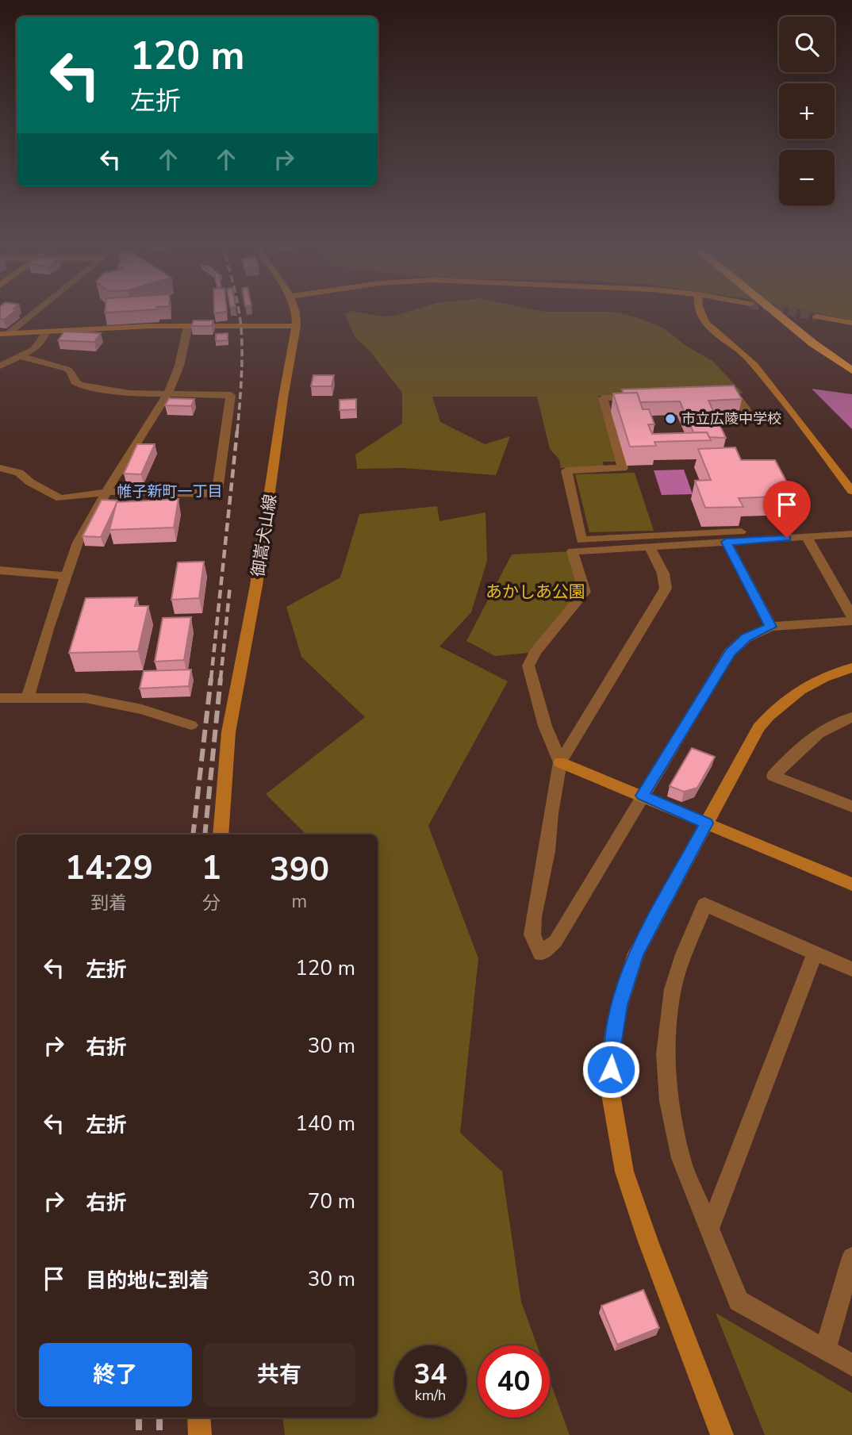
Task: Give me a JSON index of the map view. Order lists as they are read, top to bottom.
{
  "streets": {
    "street": ["御嵩犬山線"]
  },
  "districts": ["帷子新町一丁目"],
  "parks": ["あかしあ公園"],
  "places": ["市立広陵中学校"],
  "page": {
    "map_buttons": ["+", "−"],
    "turn": ["120 m", "左折"],
    "eta": [
      "14:29",
      "到着",
      "1",
      "分",
      "390",
      "m"
    ],
    "list": [
      {
        "name": "左折",
        "value": "120 m"
      },
      {
        "name": "右折",
        "value": "30 m"
      },
      {
        "name": "左折",
        "value": "140 m"
      },
      {
        "name": "右折",
        "value": "70 m"
      },
      {
        "name": "目的地に到着",
        "value": "30 m"
      }
    ],
    "buttons": ["終了", "共有"],
    "speed": "34 km/h",
    "limit": "40"
  }
}
